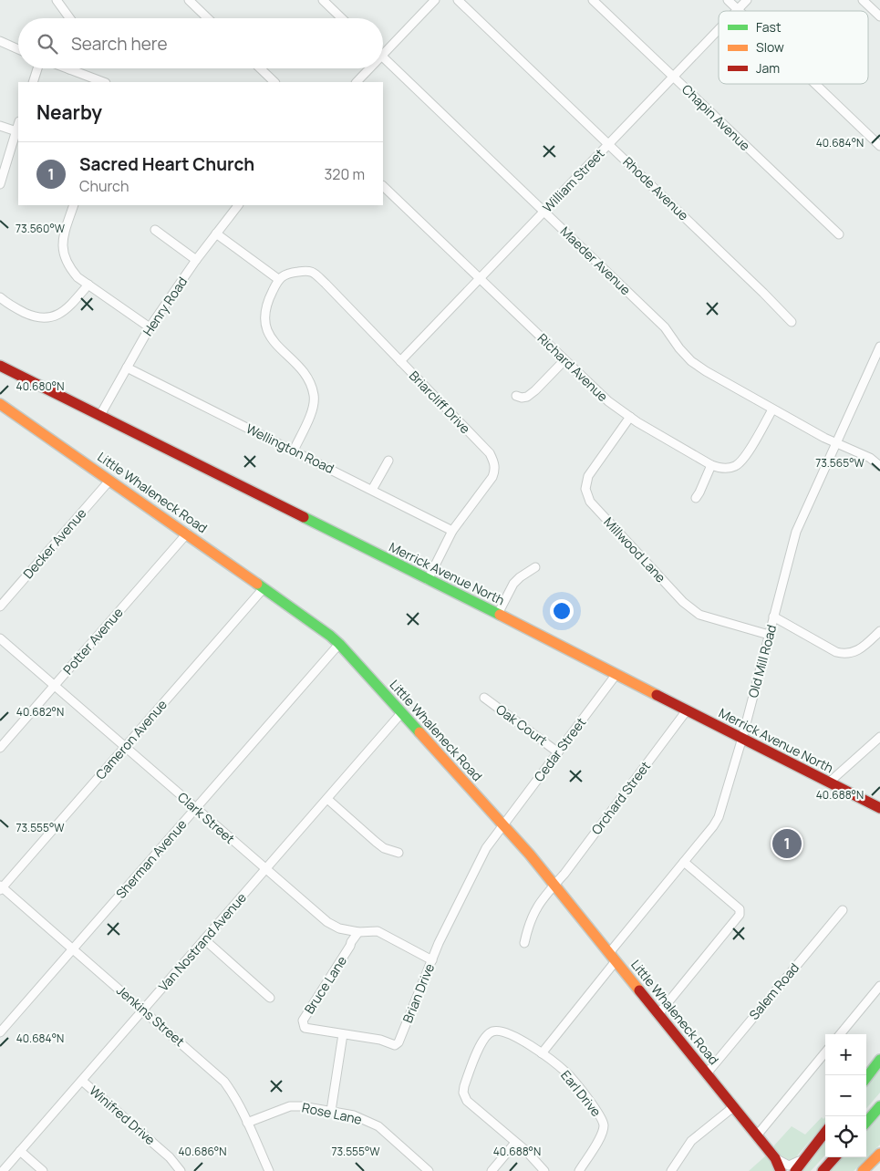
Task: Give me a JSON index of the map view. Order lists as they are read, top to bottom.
{
  "streets": {
    "main road": ["Little Whaleneck Road", "Merrick Avenue North"],
    "street": [
      "Chapin Avenue",
      "William Street",
      "Rhode Avenue",
      "Maeder Avenue",
      "Henry Road",
      "Richard Avenue",
      "Briarcliff Drive",
      "Wellington Road",
      "Decker Avenue",
      "Millwood Lane",
      "Potter Avenue",
      "Old Mill Road",
      "Oak Court",
      "Cameron Avenue",
      "Cedar Street",
      "Orchard Street",
      "Clark Street",
      "Sherman Avenue",
      "Van Nostrand Avenue",
      "Bruce Lane",
      "Salem Road",
      "Brian Drive",
      "Jenkins Street",
      "Earl Drive",
      "Rose Lane",
      "Winifred Drive"
    ]
  },
  "crossings": [
    ["Chapin Avenue", "William Street"],
    ["William Street", "Rhode Avenue"],
    ["William Street", "Maeder Avenue"],
    ["William Street", "Richard Avenue"],
    ["William Street", "Briarcliff Drive"],
    ["Maeder Avenue", "Richard Avenue"],
    ["Maeder Avenue", "Old Mill Road"],
    ["Henry Road", "Wellington Road"],
    ["Henry Road", "Merrick Avenue North"],
    ["Richard Avenue", "Millwood Lane"],
    ["Briarcliff Drive", "Wellington Road"],
    ["Briarcliff Drive", "Merrick Avenue North"],
    ["Little Whaleneck Road", "Decker Avenue"],
    ["Little Whaleneck Road", "Potter Avenue"],
    ["Little Whaleneck Road", "Old Mill Road"],
    ["Little Whaleneck Road", "Cameron Avenue"],
    ["Little Whaleneck Road", "Cedar Street"],
    ["Little Whaleneck Road", "Orchard Street"],
    ["Little Whaleneck Road", "Sherman Avenue"],
    ["Little Whaleneck Road", "Van Nostrand Avenue"],
    ["Little Whaleneck Road", "Salem Road"],
    ["Little Whaleneck Road", "Brian Drive"],
    ["Millwood Lane", "Old Mill Road"],
    ["Merrick Avenue North", "Old Mill Road"],
    ["Merrick Avenue North", "Cedar Street"],
    ["Merrick Avenue North", "Orchard Street"],
    ["Potter Avenue", "Clark Street"],
    ["Oak Court", "Cedar Street"],
    ["Cameron Avenue", "Clark Street"],
    ["Cameron Avenue", "Jenkins Street"],
    ["Cedar Street", "Brian Drive"],
    ["Clark Street", "Sherman Avenue"],
    ["Clark Street", "Van Nostrand Avenue"],
    ["Clark Street", "Bruce Lane"],
    ["Clark Street", "Brian Drive"],
    ["Sherman Avenue", "Jenkins Street"],
    ["Van Nostrand Avenue", "Jenkins Street"],
    ["Van Nostrand Avenue", "Winifred Drive"],
    ["Bruce Lane", "Brian Drive"],
    ["Jenkins Street", "Rose Lane"]
  ],
  "legend": ["Fast", "Slow", "Jam"],
  "page": {
    "search": "Search here",
    "heading": "Nearby",
    "list": [
      {
        "mark": "1",
        "name": "Sacred Heart Church",
        "note": "Church",
        "value": "320 m"
      }
    ],
    "pins": "1",
    "map_buttons": ["+", "−"]
  },
  "coordinates": [
    "40.684°N",
    "73.560°W",
    "40.680°N",
    "73.565°W",
    "40.682°N",
    "40.688°N",
    "73.555°W",
    "40.686°N"
  ]
}
